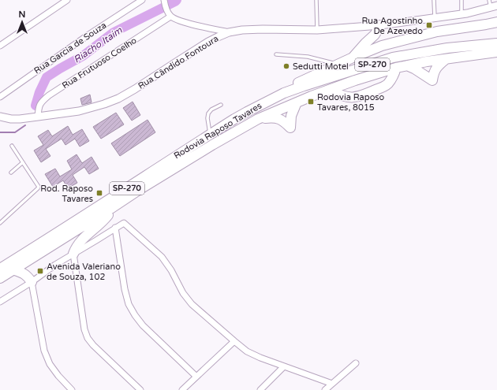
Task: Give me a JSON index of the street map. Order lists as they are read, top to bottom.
{
  "streets": {
    "highway": ["SP-270", "Rodovia Raposo Tavares"],
    "main road": ["Rua Cândido Fontoura"],
    "street": ["Rua Garcia de Souza", "Rua Frutuoso Coelho"]
  },
  "crossings": [
    ["Rua Cândido Fontoura", "Rua Frutuoso Coelho"]
  ],
  "water": ["Riacho Itaim"],
  "places": {
    "transit": [
      "Rua Agostinho De Azevedo",
      "Rodovia Raposo Tavares, 8015",
      "Rod. Raposo Tavares",
      "Avenida Valeriano de Souza, 102"
    ],
    "other": ["Sedutti Motel"]
  },
  "north": "top"
}
